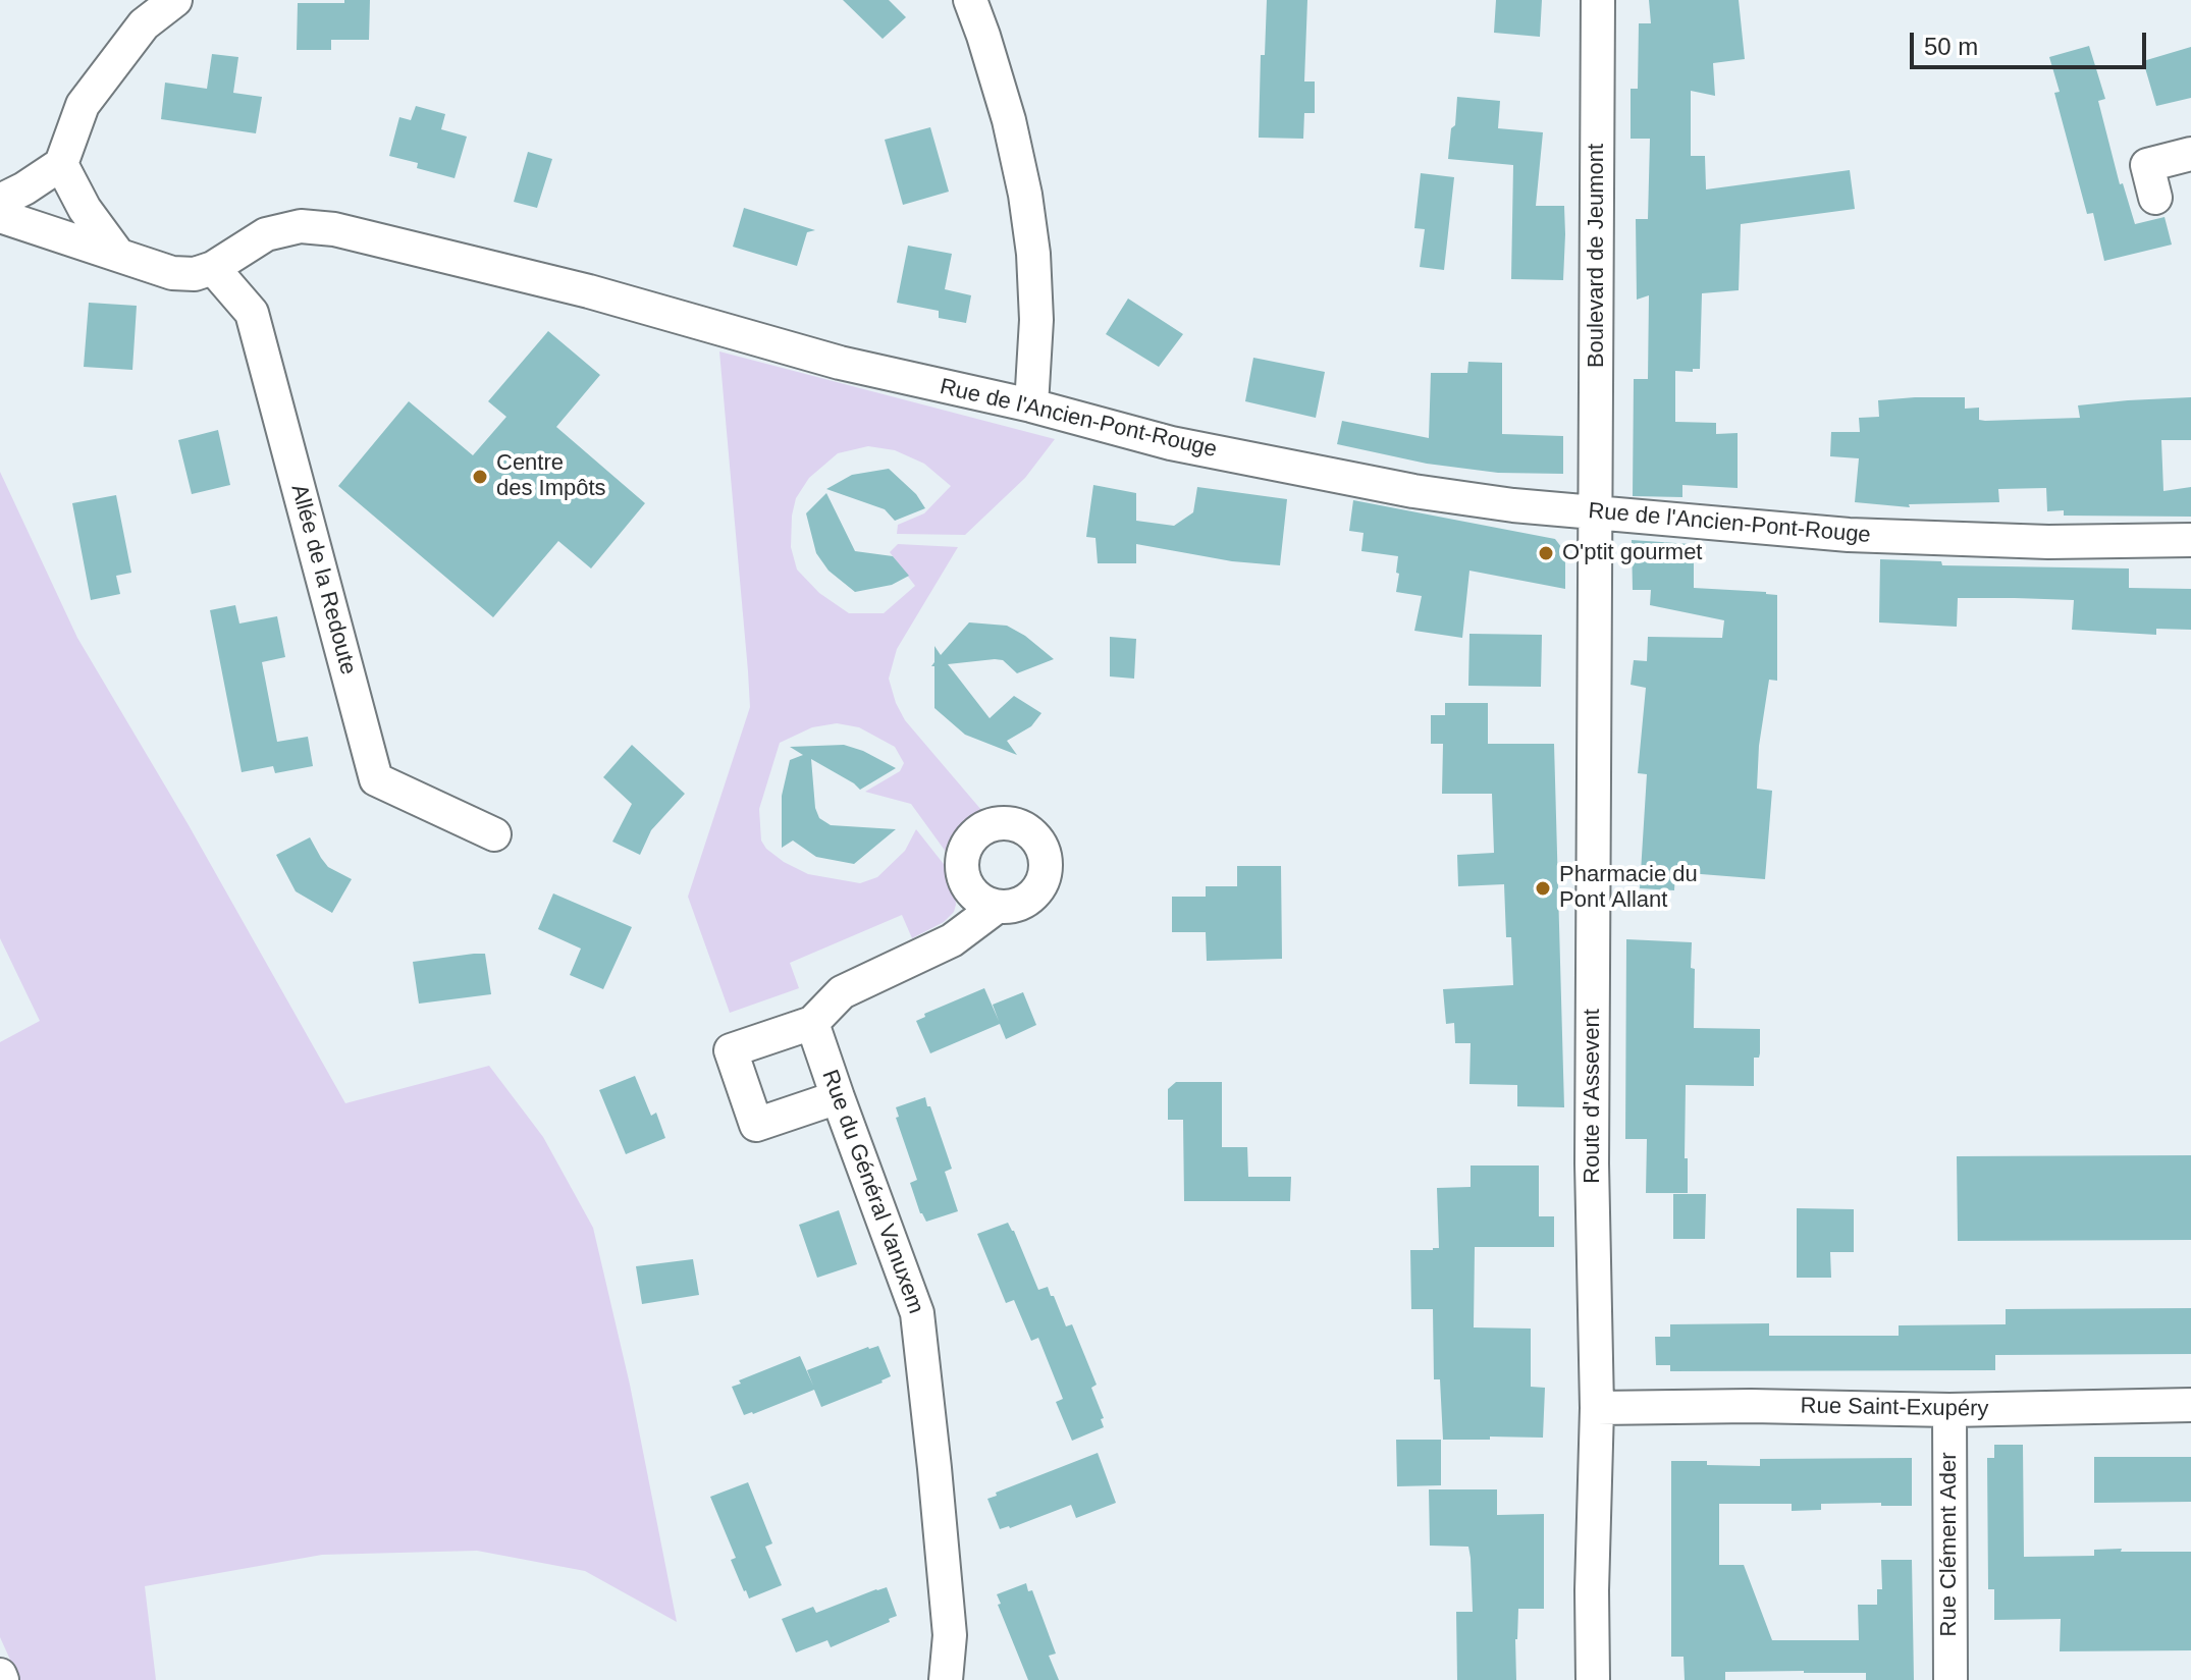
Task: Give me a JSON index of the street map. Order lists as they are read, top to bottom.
{
  "streets": {
    "street": [
      "Boulevard de Jeumont",
      "Rue de l'Ancien-Pont-Rouge",
      "Allée de la Redoute",
      "Route d'Assevent",
      "Rue du Général Vanuxem",
      "Rue Saint-Exupéry",
      "Rue Clément Ader"
    ]
  },
  "crossings": [
    ["Boulevard de Jeumont", "Rue de l'Ancien-Pont-Rouge"],
    ["Boulevard de Jeumont", "Route d'Assevent"],
    ["Rue de l'Ancien-Pont-Rouge", "Allée de la Redoute"],
    ["Rue de l'Ancien-Pont-Rouge", "Route d'Assevent"],
    ["Route d'Assevent", "Rue Saint-Exupéry"],
    ["Rue Saint-Exupéry", "Rue Clément Ader"]
  ],
  "places": ["Centre des Impôts", "O'ptit gourmet", "Pharmacie du Pont Allant"],
  "scale_bar": "50 m"
}
